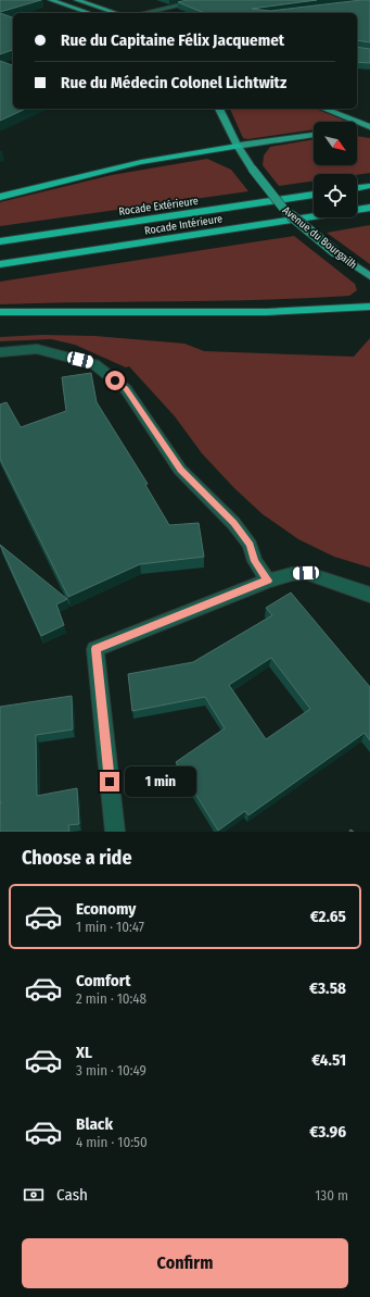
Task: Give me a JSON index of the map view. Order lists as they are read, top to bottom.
{
  "streets": {
    "highway": ["Rocade Extérieure", "Rocade Intérieure"],
    "main road": ["Avenue du Bourgailh"]
  },
  "north": "bottom right",
  "page": {
    "banner": ["Rue du Capitaine Félix Jacquemet", "Rue du Médecin Colonel Lichtwitz"],
    "bubble": "1 min",
    "heading": "Choose a ride",
    "list": [
      {
        "name": "Economy",
        "note": "1 min · 10:47",
        "value": "€2.65"
      },
      {
        "name": "Comfort",
        "note": "2 min · 10:48",
        "value": "€3.58"
      },
      {
        "name": "XL",
        "note": "3 min · 10:49",
        "value": "€4.51"
      },
      {
        "name": "Black",
        "note": "4 min · 10:50",
        "value": "€3.96"
      }
    ],
    "pay": ["Cash", "130 m"],
    "buttons": "Confirm"
  }
}
